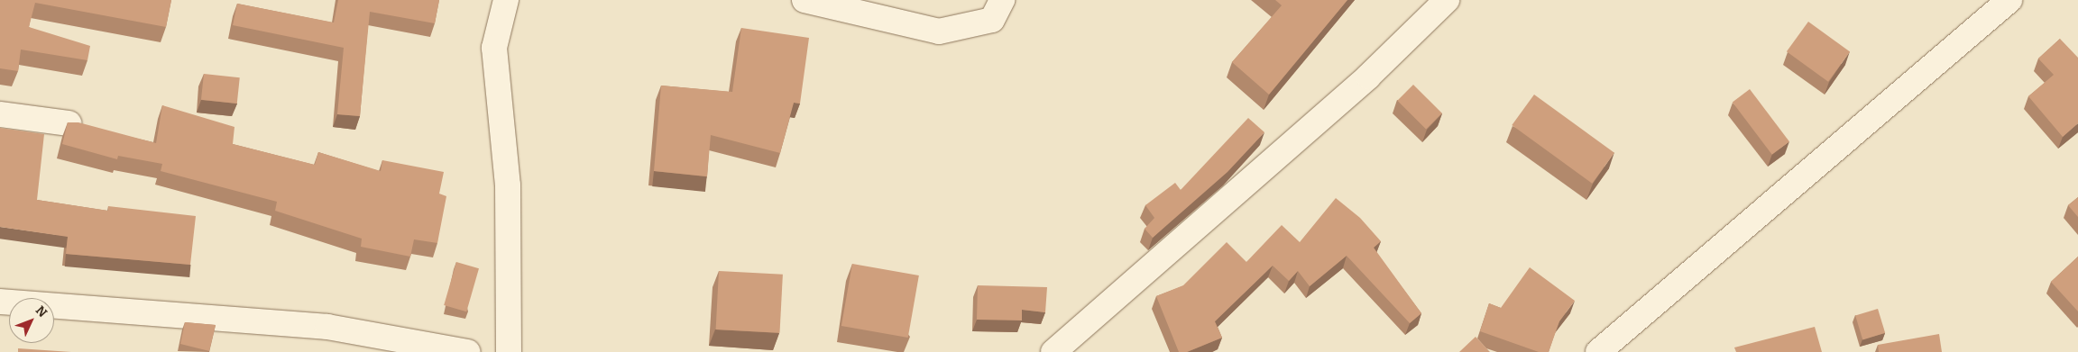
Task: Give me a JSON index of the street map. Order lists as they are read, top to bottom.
{
  "north": "top right"
}
